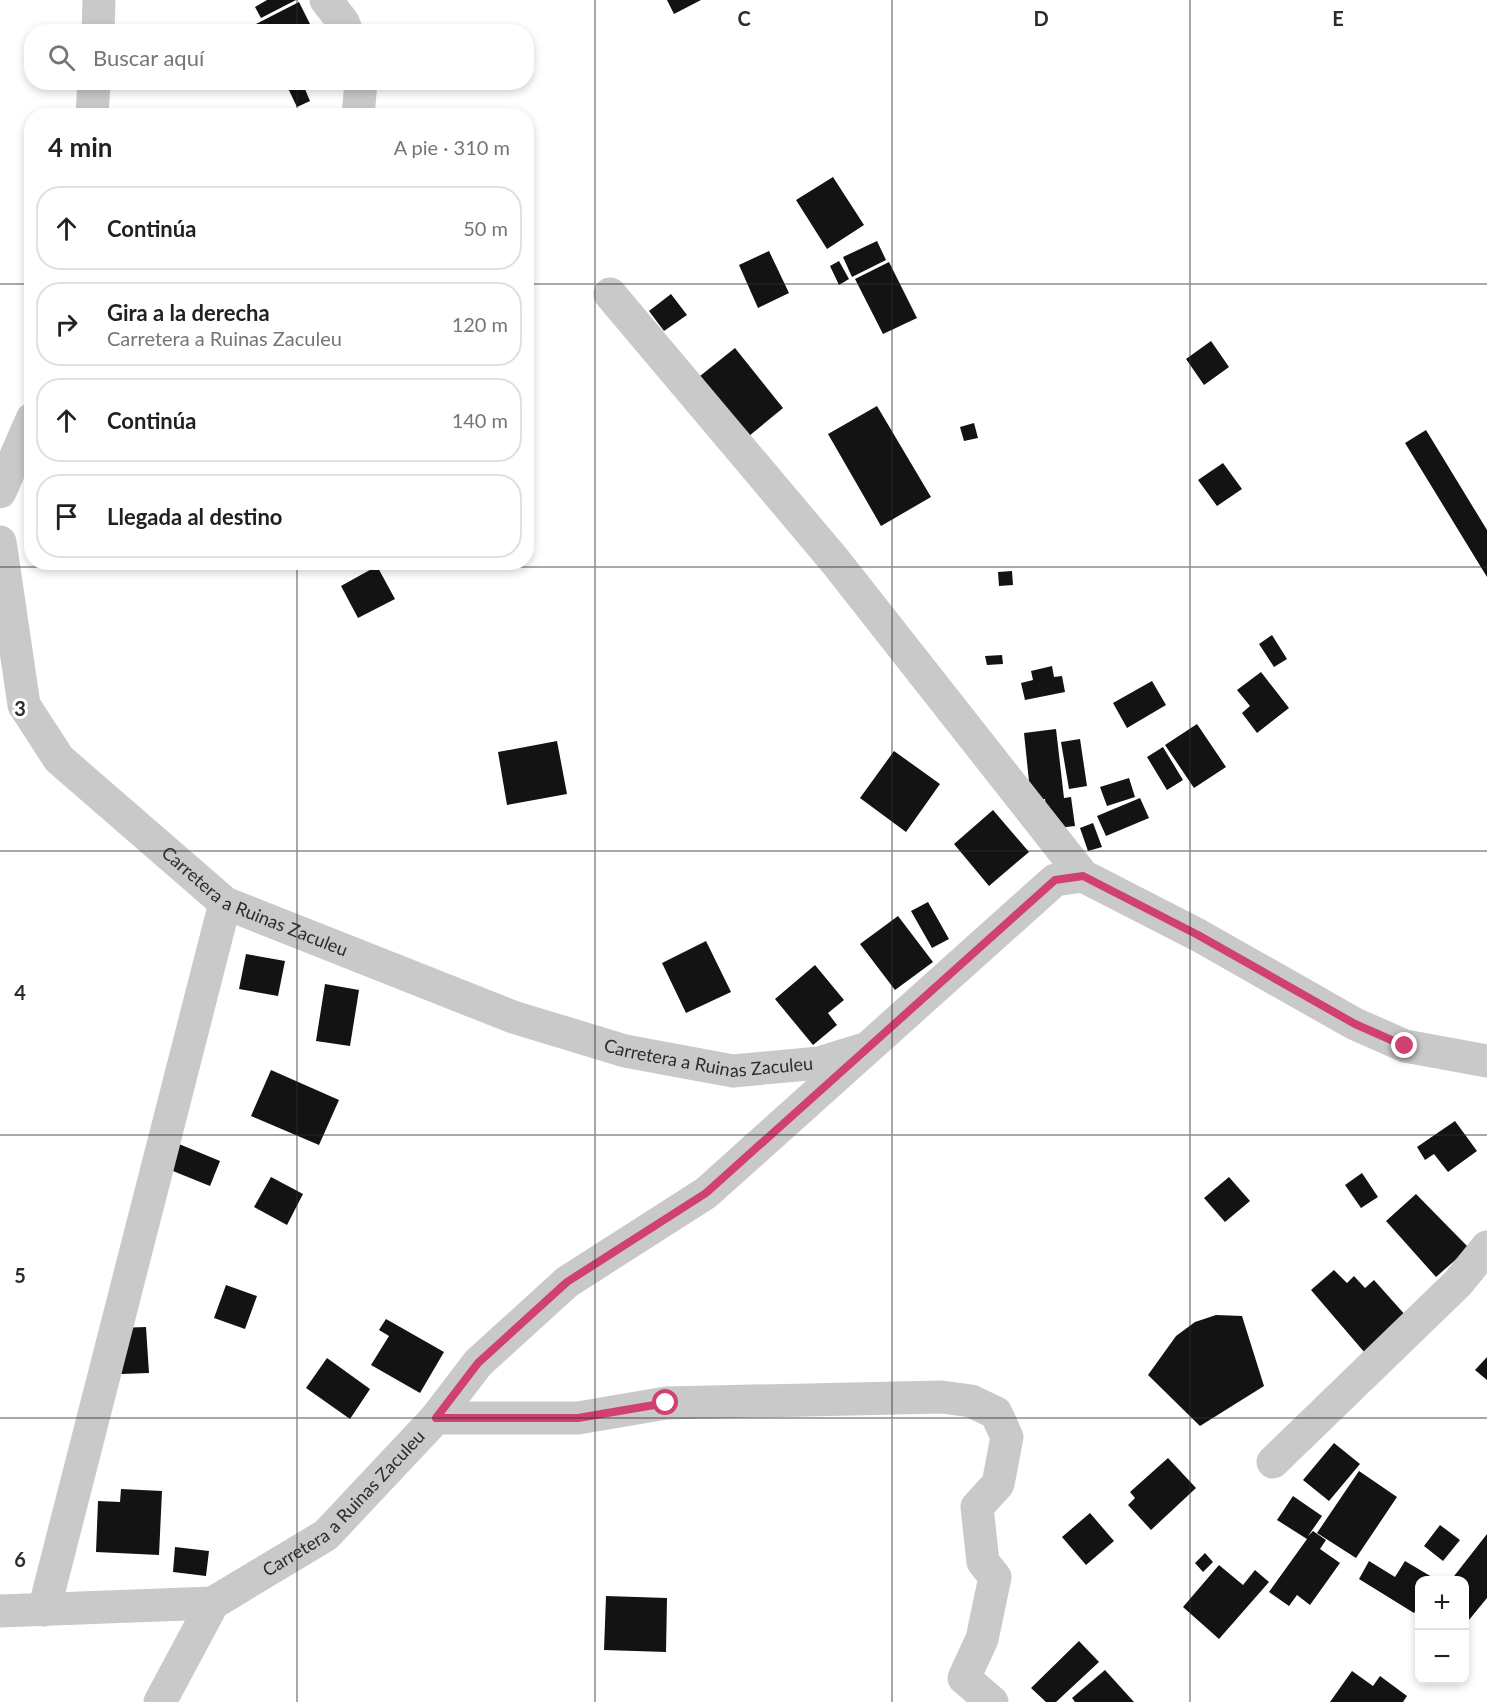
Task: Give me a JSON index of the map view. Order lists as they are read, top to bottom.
{
  "streets": {
    "street": ["Carretera a Ruinas Zaculeu"]
  },
  "page": {
    "search": "Buscar aquí",
    "heading": ["4 min", "A pie · 310 m"],
    "list": [
      ["Continúa", "50 m"],
      ["Gira a la derecha", "Carretera a Ruinas Zaculeu", "120 m"],
      ["Continúa", "140 m"],
      "Llegada al destino"
    ],
    "map_buttons": ["+", "−"]
  },
  "grid": {
    "columns": ["C", "D", "E"],
    "rows": [
      "3",
      "4",
      "5",
      "6"
    ]
  }
}
